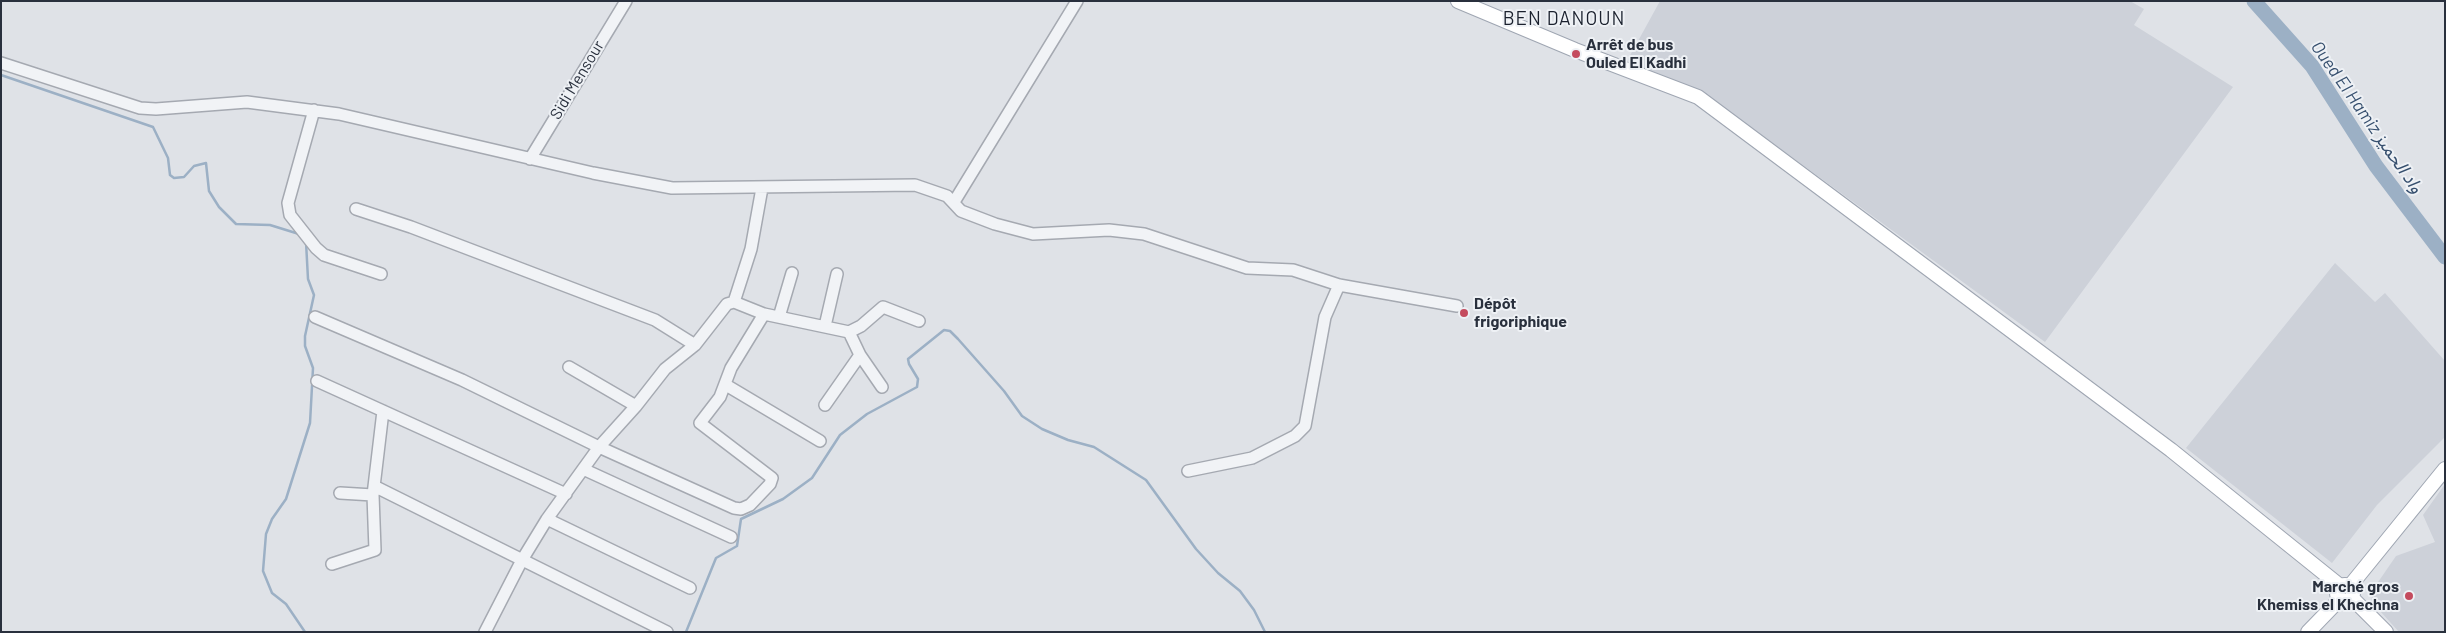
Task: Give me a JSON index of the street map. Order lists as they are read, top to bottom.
{
  "streets": {
    "street": ["Sidi Mensour"]
  },
  "districts": ["BEN DANOUN"],
  "water": ["Oued El Hamiz واد الحميز"],
  "places": ["Arrêt de bus Ouled El Kadhi", "Dépôt frigoriphique", "Marché gros Khemiss el Khechna"]
}
